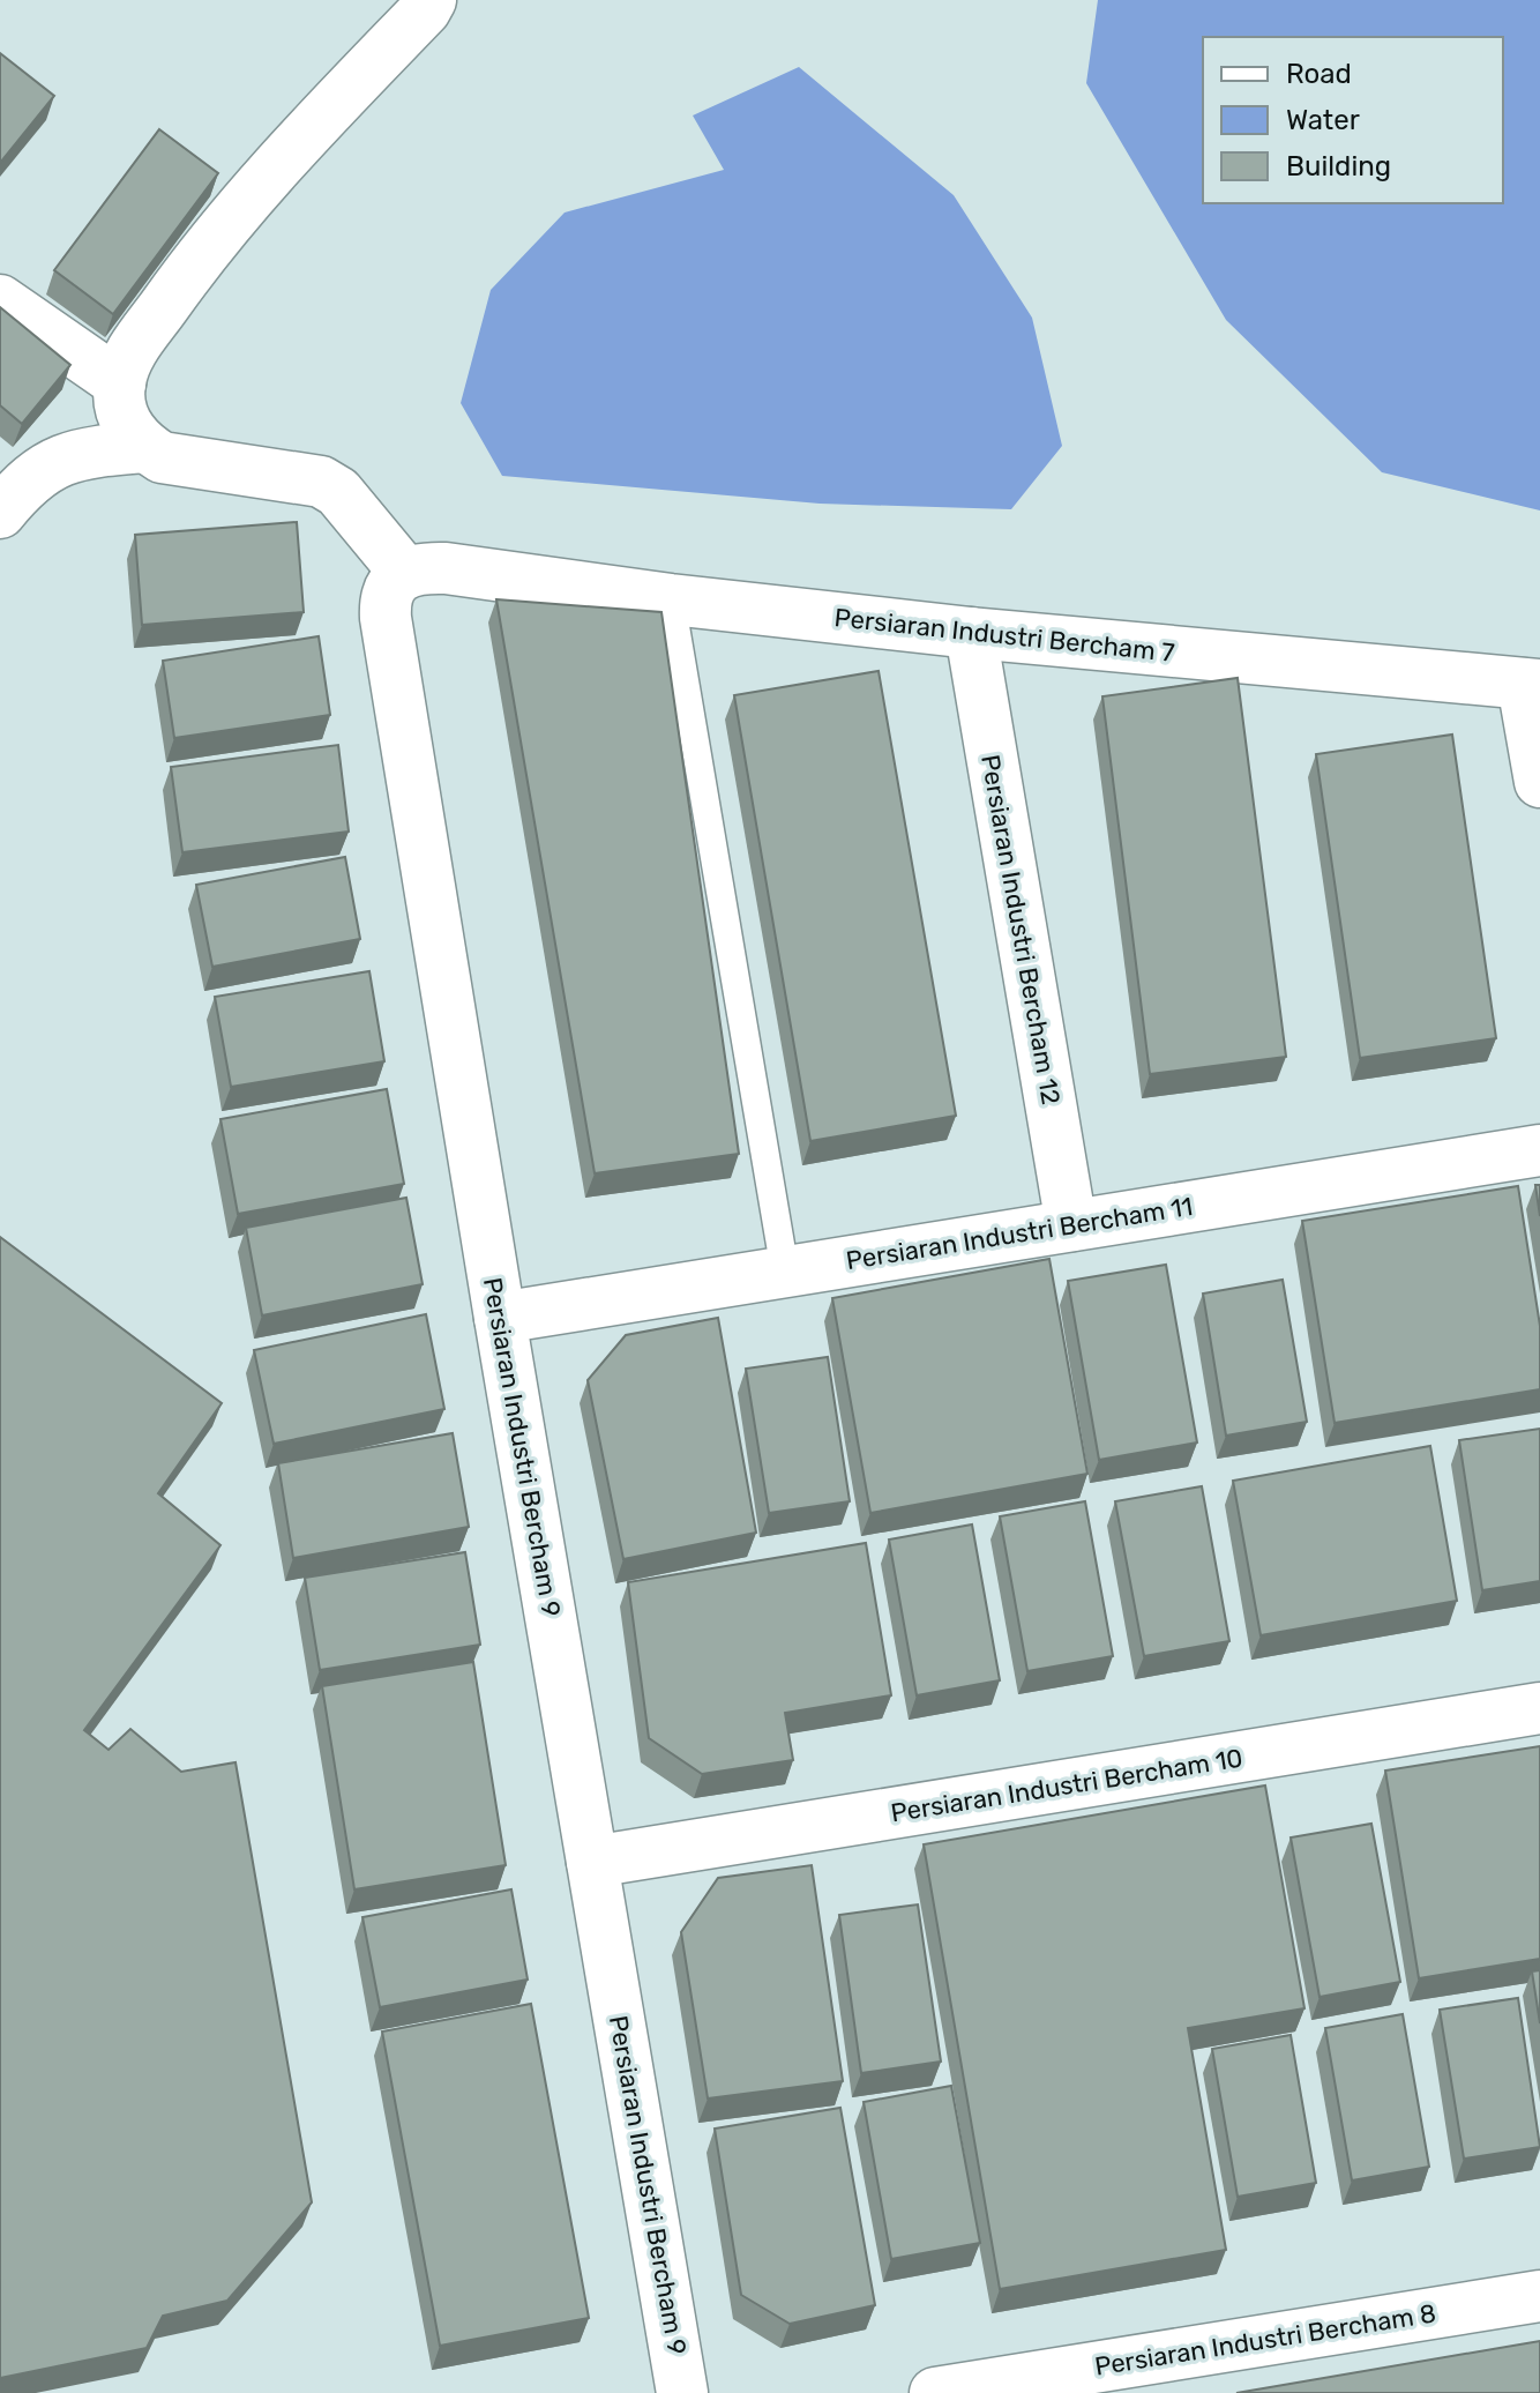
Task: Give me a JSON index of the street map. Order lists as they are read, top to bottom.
{
  "streets": {
    "street": [
      "Persiaran Industri Bercham 7",
      "Persiaran Industri Bercham 12",
      "Persiaran Industri Bercham 11",
      "Persiaran Industri Bercham 9",
      "Persiaran Industri Bercham 10",
      "Persiaran Industri Bercham 8"
    ]
  },
  "crossings": [
    ["Persiaran Industri Bercham 7", "Persiaran Industri Bercham 12"],
    ["Persiaran Industri Bercham 7", "Persiaran Industri Bercham 9"],
    ["Persiaran Industri Bercham 12", "Persiaran Industri Bercham 11"],
    ["Persiaran Industri Bercham 11", "Persiaran Industri Bercham 9"],
    ["Persiaran Industri Bercham 9", "Persiaran Industri Bercham 10"]
  ],
  "legend": ["Road", "Water", "Building"]
}
